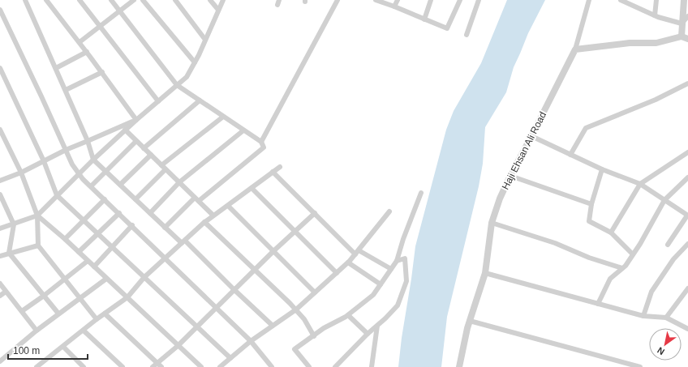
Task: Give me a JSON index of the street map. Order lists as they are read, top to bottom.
{
  "streets": {
    "street": ["Haji Ehsan Ali Road"]
  },
  "scale_bar": "100 m",
  "north": "bottom left"
}
